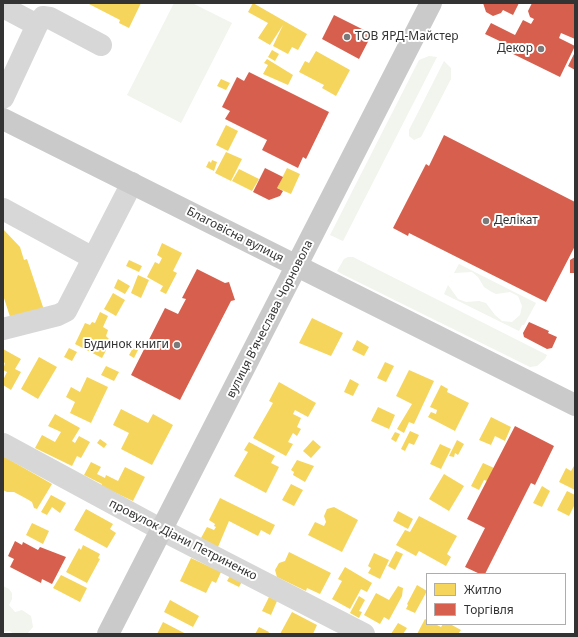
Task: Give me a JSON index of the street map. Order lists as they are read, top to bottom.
{
  "streets": {
    "main road": ["Благовісна вулиця", "вулиця Вʼячеслава Чорновола"],
    "street": ["провулок Діани Петриненко"]
  },
  "crossings": [
    ["Благовісна вулиця", "вулиця Вʼячеслава Чорновола"],
    ["вулиця Вʼячеслава Чорновола", "провулок Діани Петриненко"]
  ],
  "places": [
    "ТОВ ЯРД-Майстер",
    "Декор",
    "Делікат",
    "Будинок книги"
  ],
  "legend": ["Житло", "Торгівля"]
}
